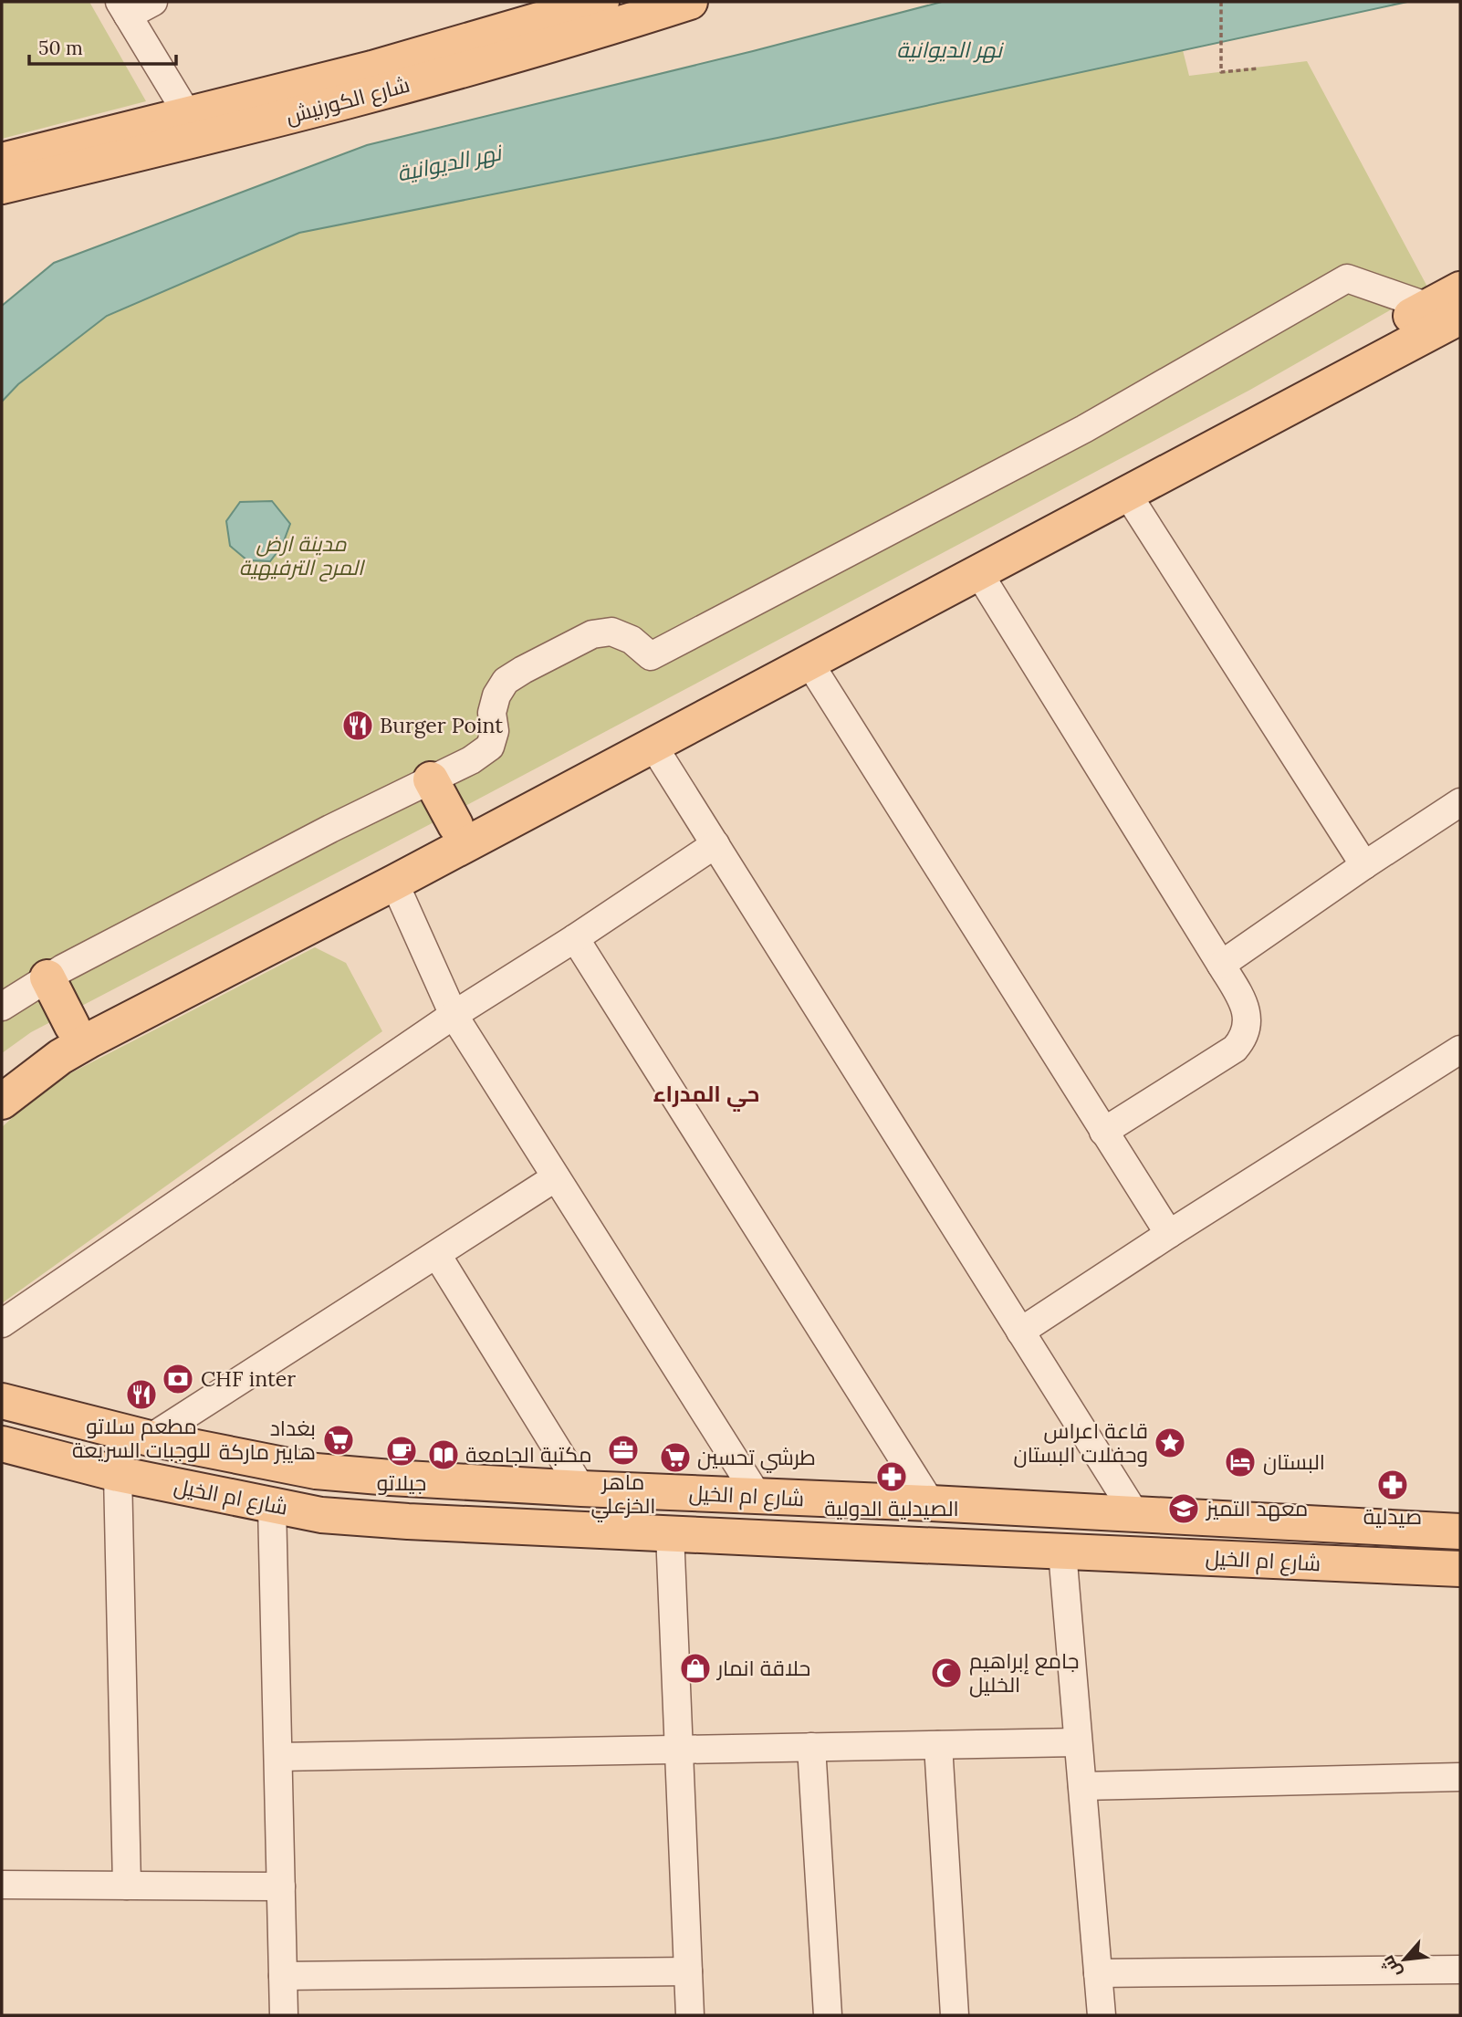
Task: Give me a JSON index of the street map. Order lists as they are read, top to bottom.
{
  "streets": {
    "main road": ["شارع الكورنيش", "شارع ام الخيل"]
  },
  "districts": ["حي المدراء"],
  "water": ["نهر الديوانية"],
  "parks": ["مدينة ارض المرح الترفيهية"],
  "places": {
    "restaurant": ["Burger Point", "مطعم سلاتو للوجبات السريعة"],
    "bank": ["CHF inter"],
    "supermarket": ["بغداد هايبر ماركة", "طرشي تحسين"],
    "place": ["قاعة اعراس وحفلات البستان"],
    "office": ["ماهر الخزعلي"],
    "cafe": ["جيلاتو"],
    "library": ["مكتبة الجامعة"],
    "hotel": ["البستان"],
    "pharmacy": ["الصيدلية الدولية", "صيدلية"],
    "school or university": ["معهد التميز"],
    "shop": ["حلاقة انمار"],
    "mosque": ["جامع إبراهيم الخليل"]
  },
  "scale_bar": "50 m",
  "north": "bottom left"
}
